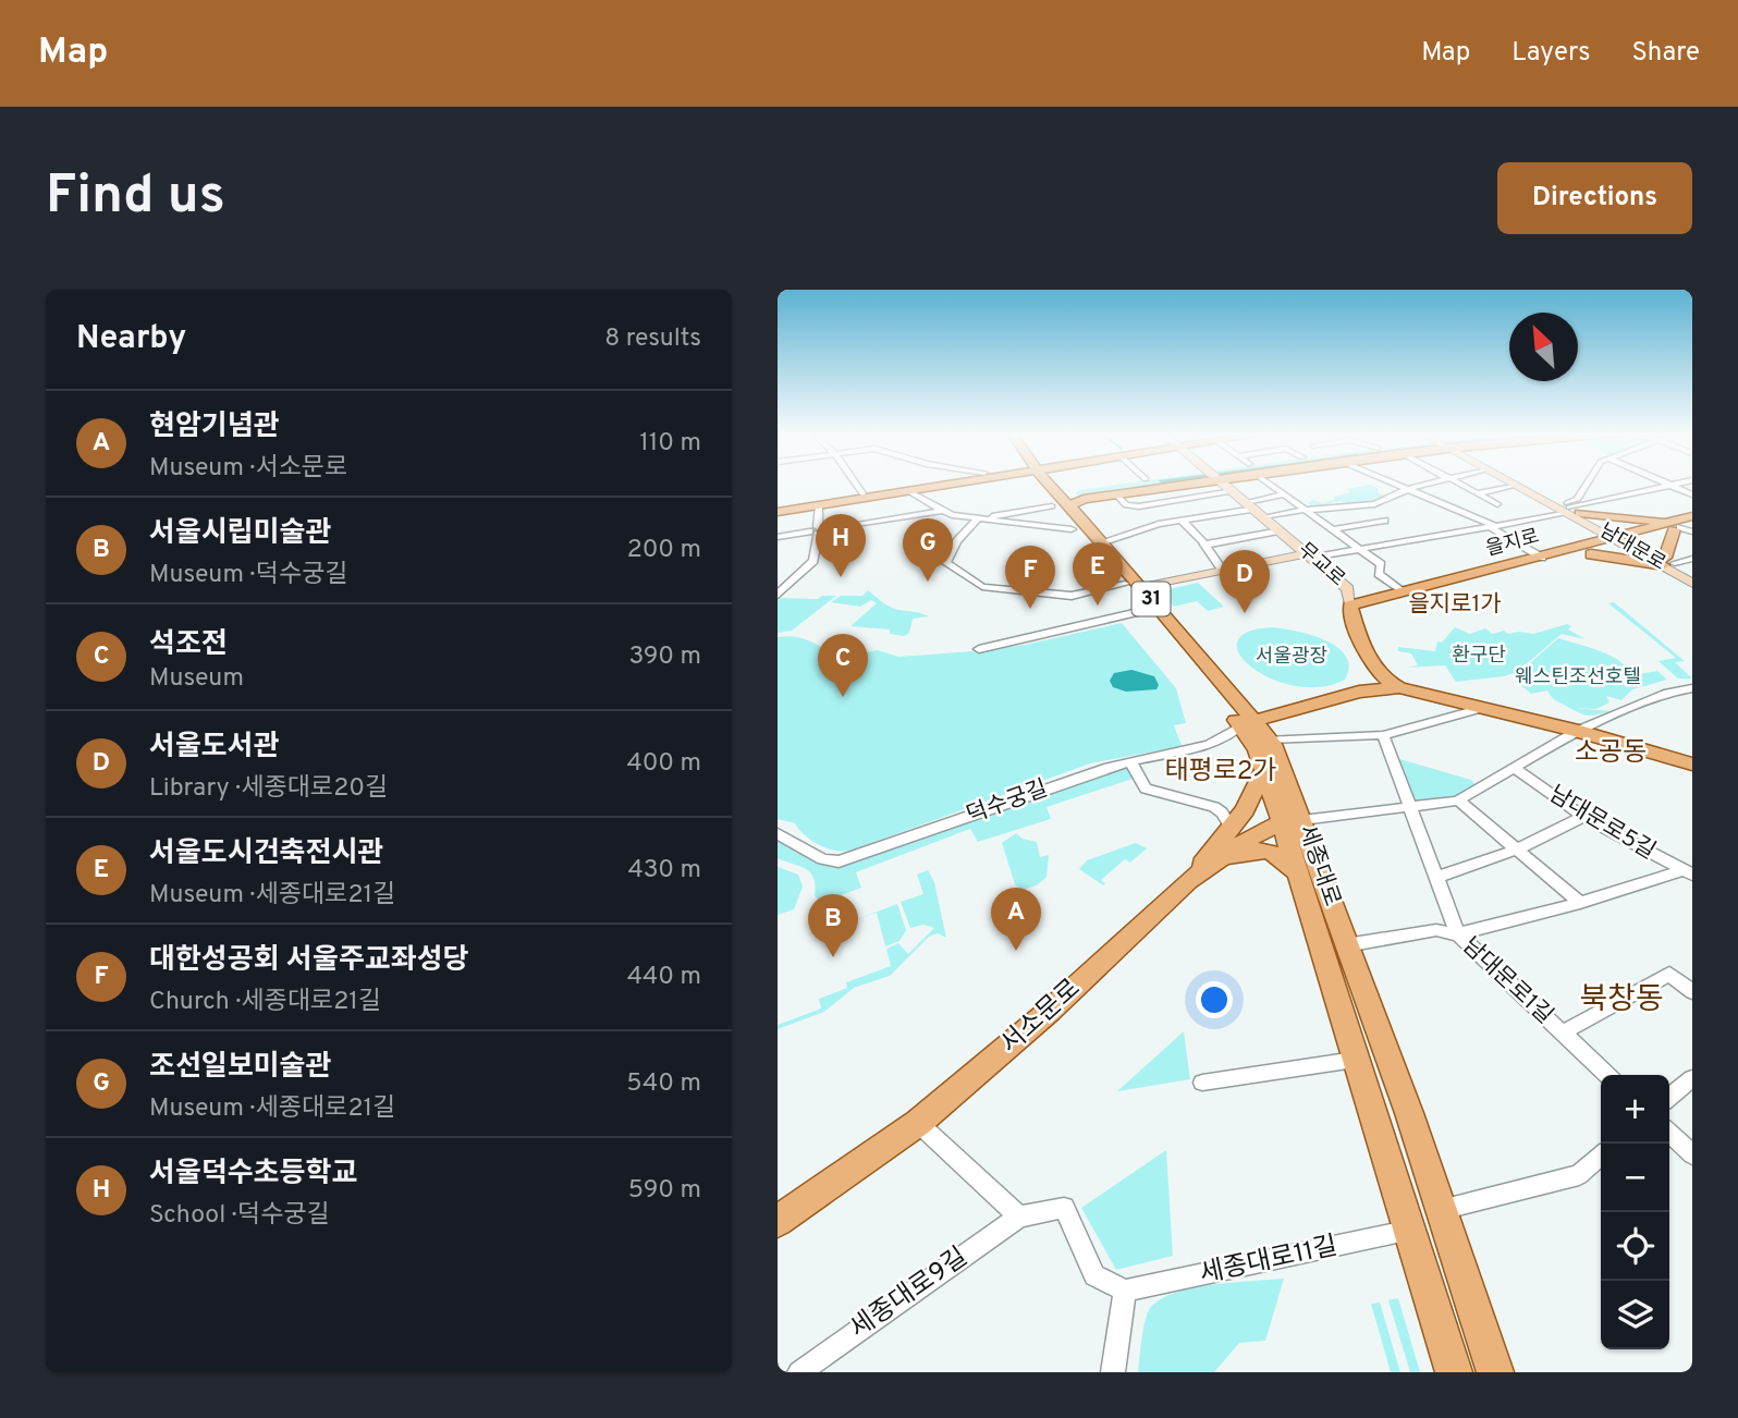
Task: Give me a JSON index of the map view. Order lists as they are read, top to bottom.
{
  "streets": {
    "main road": [
      "을지로",
      "남대문로",
      "무교로",
      "31",
      "세종대로",
      "서소문로"
    ],
    "street": [
      "덕수궁길",
      "남대문로5길",
      "남대문로1길",
      "세종대로11길",
      "세종대로9길"
    ]
  },
  "crossings": [
    ["을지로", "남대문로"],
    ["을지로", "무교로"],
    ["덕수궁길", "세종대로"],
    ["세종대로", "서소문로"],
    ["세종대로", "세종대로11길"]
  ],
  "districts": [
    "을지로1가",
    "소공동",
    "태평로2가",
    "북창동"
  ],
  "parks": ["환구단", "서울광장", "웨스틴조선호텔"],
  "north": "top left",
  "page": {
    "header": "Map",
    "nav": ["Map", "Layers", "Share"],
    "buttons": "Directions",
    "title": "Find us",
    "heading": ["Nearby", "8 results"],
    "list": [
      {
        "mark": "A",
        "name": "현암기념관",
        "note": "Museum · 서소문로",
        "value": "110 m"
      },
      {
        "mark": "B",
        "name": "서울시립미술관",
        "note": "Museum · 덕수궁길",
        "value": "200 m"
      },
      {
        "mark": "C",
        "name": "석조전",
        "note": "Museum",
        "value": "390 m"
      },
      {
        "mark": "D",
        "name": "서울도서관",
        "note": "Library · 세종대로20길",
        "value": "400 m"
      },
      {
        "mark": "E",
        "name": "서울도시건축전시관",
        "note": "Museum · 세종대로21길",
        "value": "430 m"
      },
      {
        "mark": "F",
        "name": "대한성공회 서울주교좌성당",
        "note": "Church · 세종대로21길",
        "value": "440 m"
      },
      {
        "mark": "G",
        "name": "조선일보미술관",
        "note": "Museum · 세종대로21길",
        "value": "540 m"
      },
      {
        "mark": "H",
        "name": "서울덕수초등학교",
        "note": "School · 덕수궁길",
        "value": "590 m"
      }
    ],
    "pins": [
      "H",
      "G",
      "E",
      "F",
      "D",
      "C",
      "A",
      "B"
    ],
    "map_buttons": ["+", "−"]
  }
}
